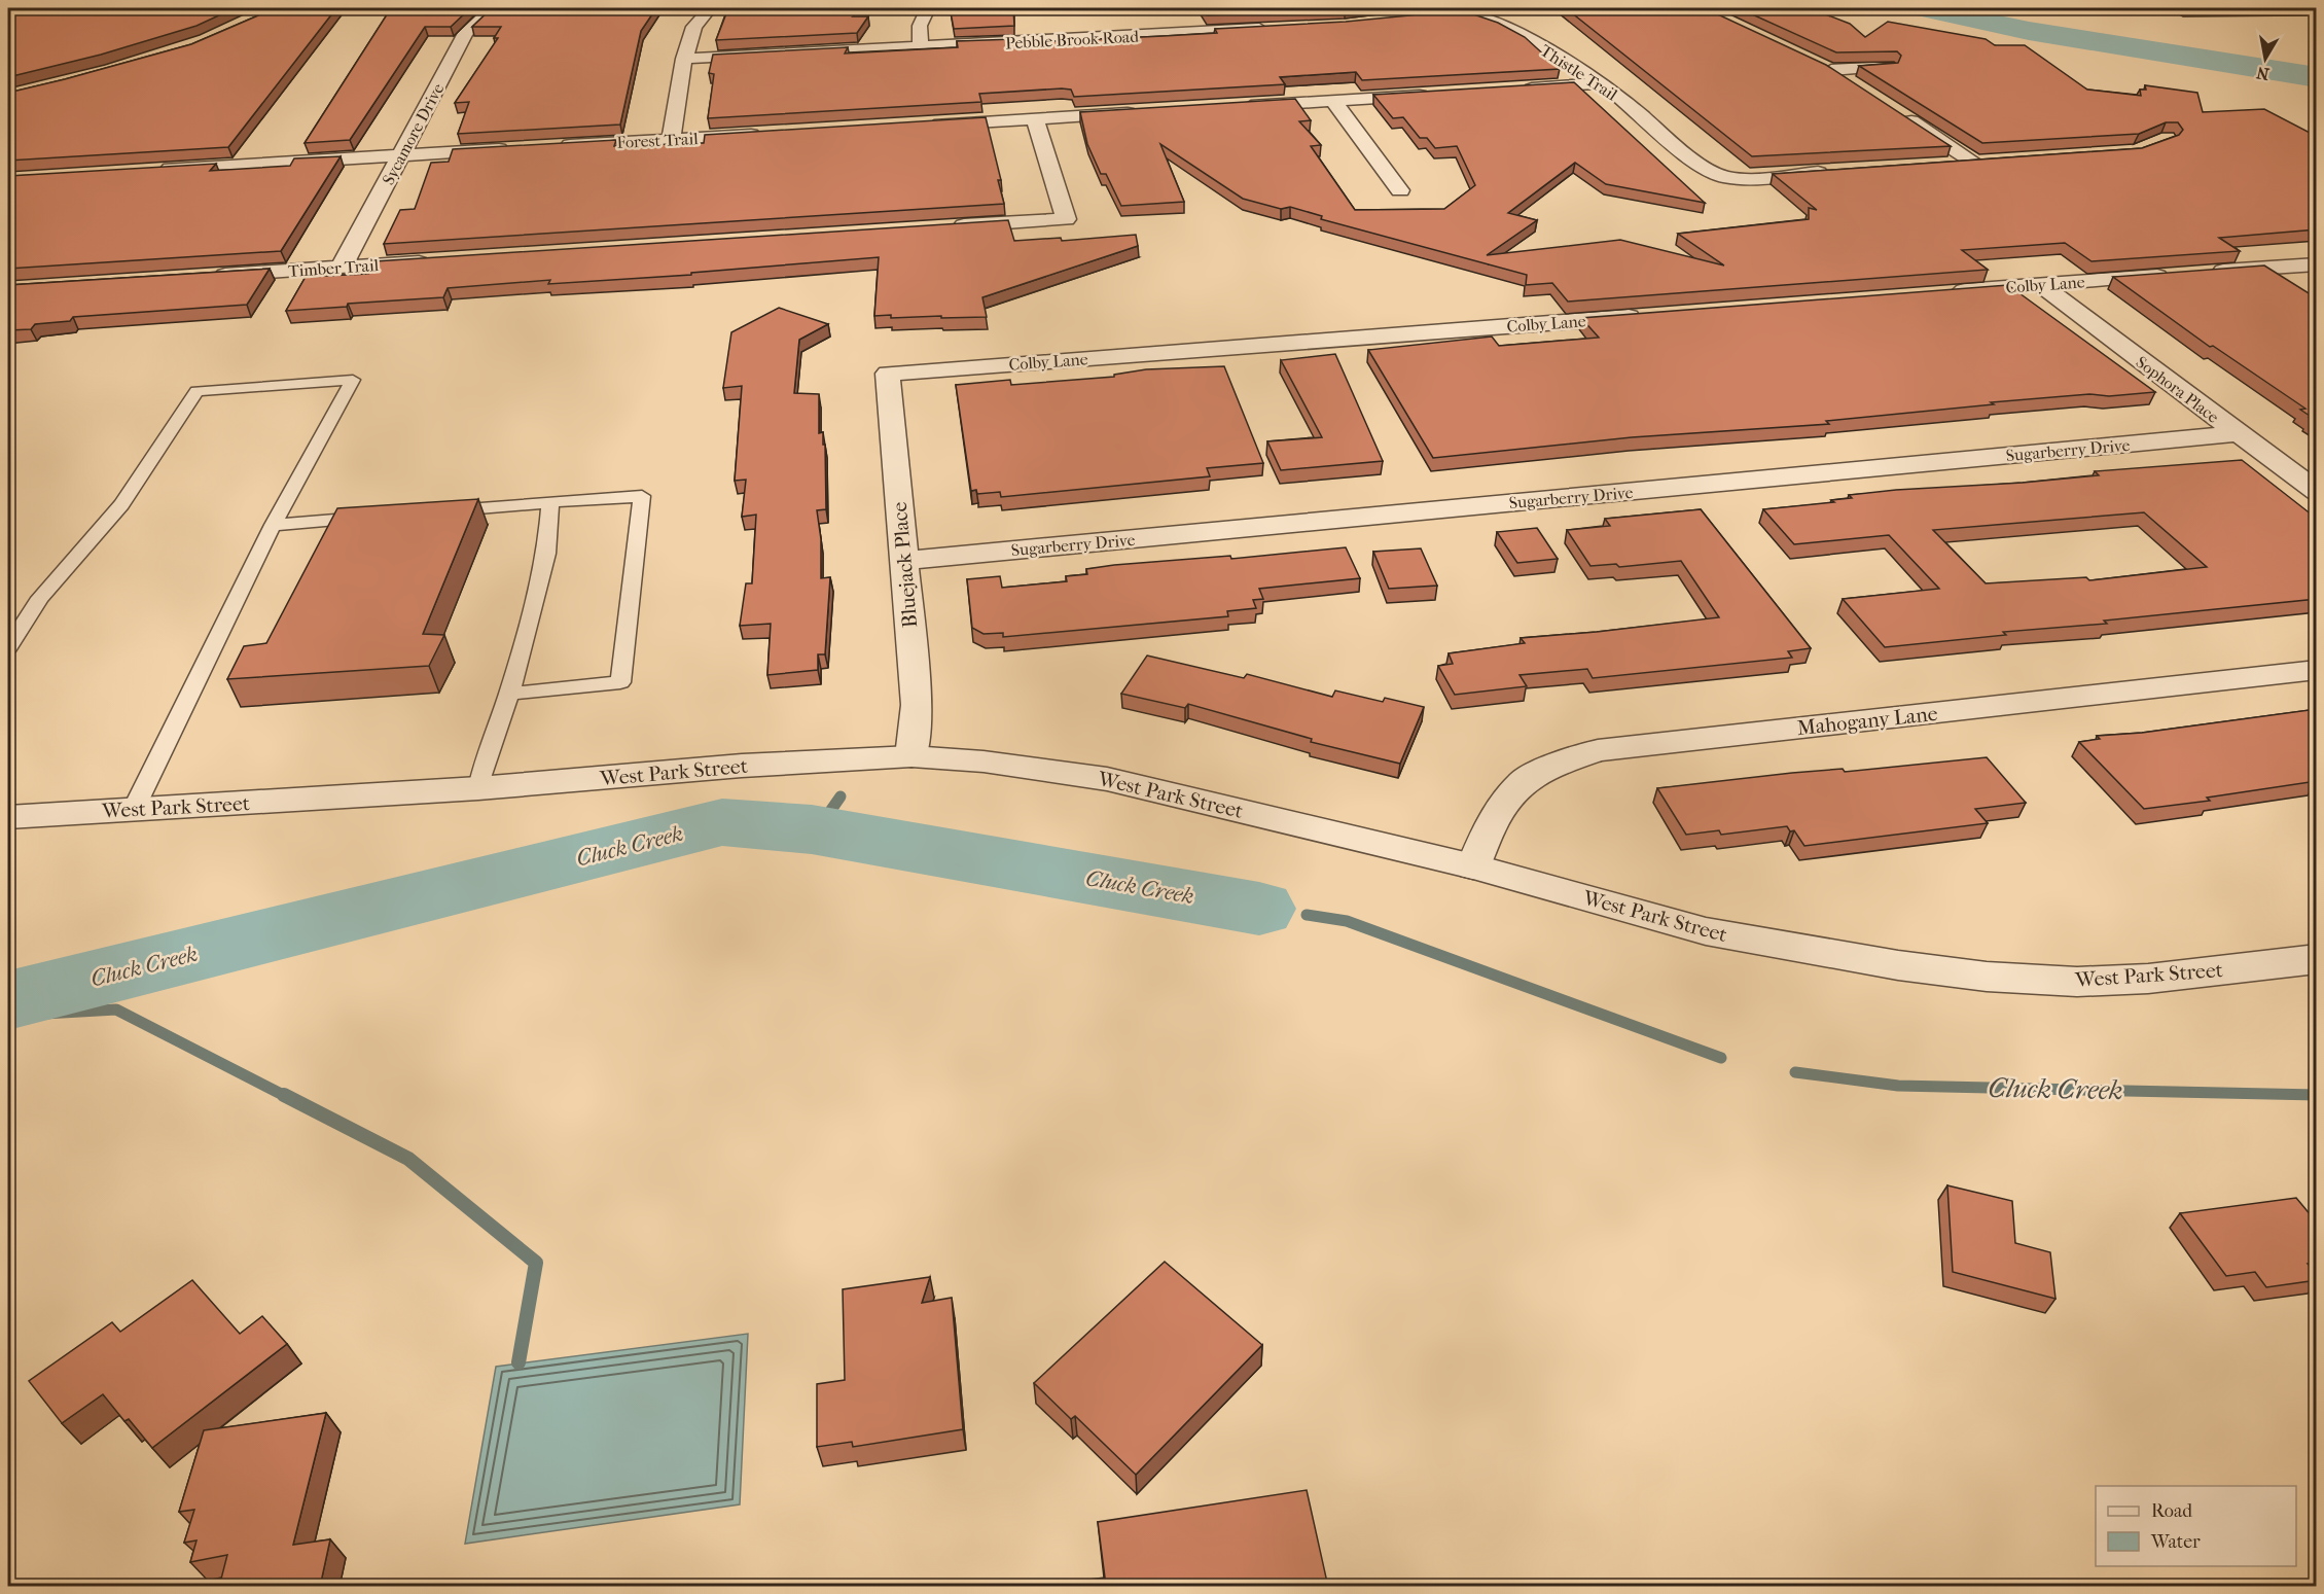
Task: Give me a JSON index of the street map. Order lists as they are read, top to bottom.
{
  "streets": {
    "street": [
      "Pebble Brook Road",
      "Thistle Trail",
      "Sycamore Drive",
      "Forest Trail",
      "Timber Trail",
      "Colby Lane",
      "Sophora Place",
      "Sugarberry Drive",
      "Bluejack Place",
      "Mahogany Lane",
      "West Park Street"
    ]
  },
  "crossings": [
    ["Sycamore Drive", "Timber Trail"],
    ["Colby Lane", "Sophora Place"],
    ["Colby Lane", "Bluejack Place"],
    ["Sophora Place", "Sugarberry Drive"],
    ["Sugarberry Drive", "Bluejack Place"],
    ["Bluejack Place", "West Park Street"],
    ["Mahogany Lane", "West Park Street"]
  ],
  "water": ["Cluck Creek"],
  "legend": ["Road", "Water"],
  "north": "bottom"
}
